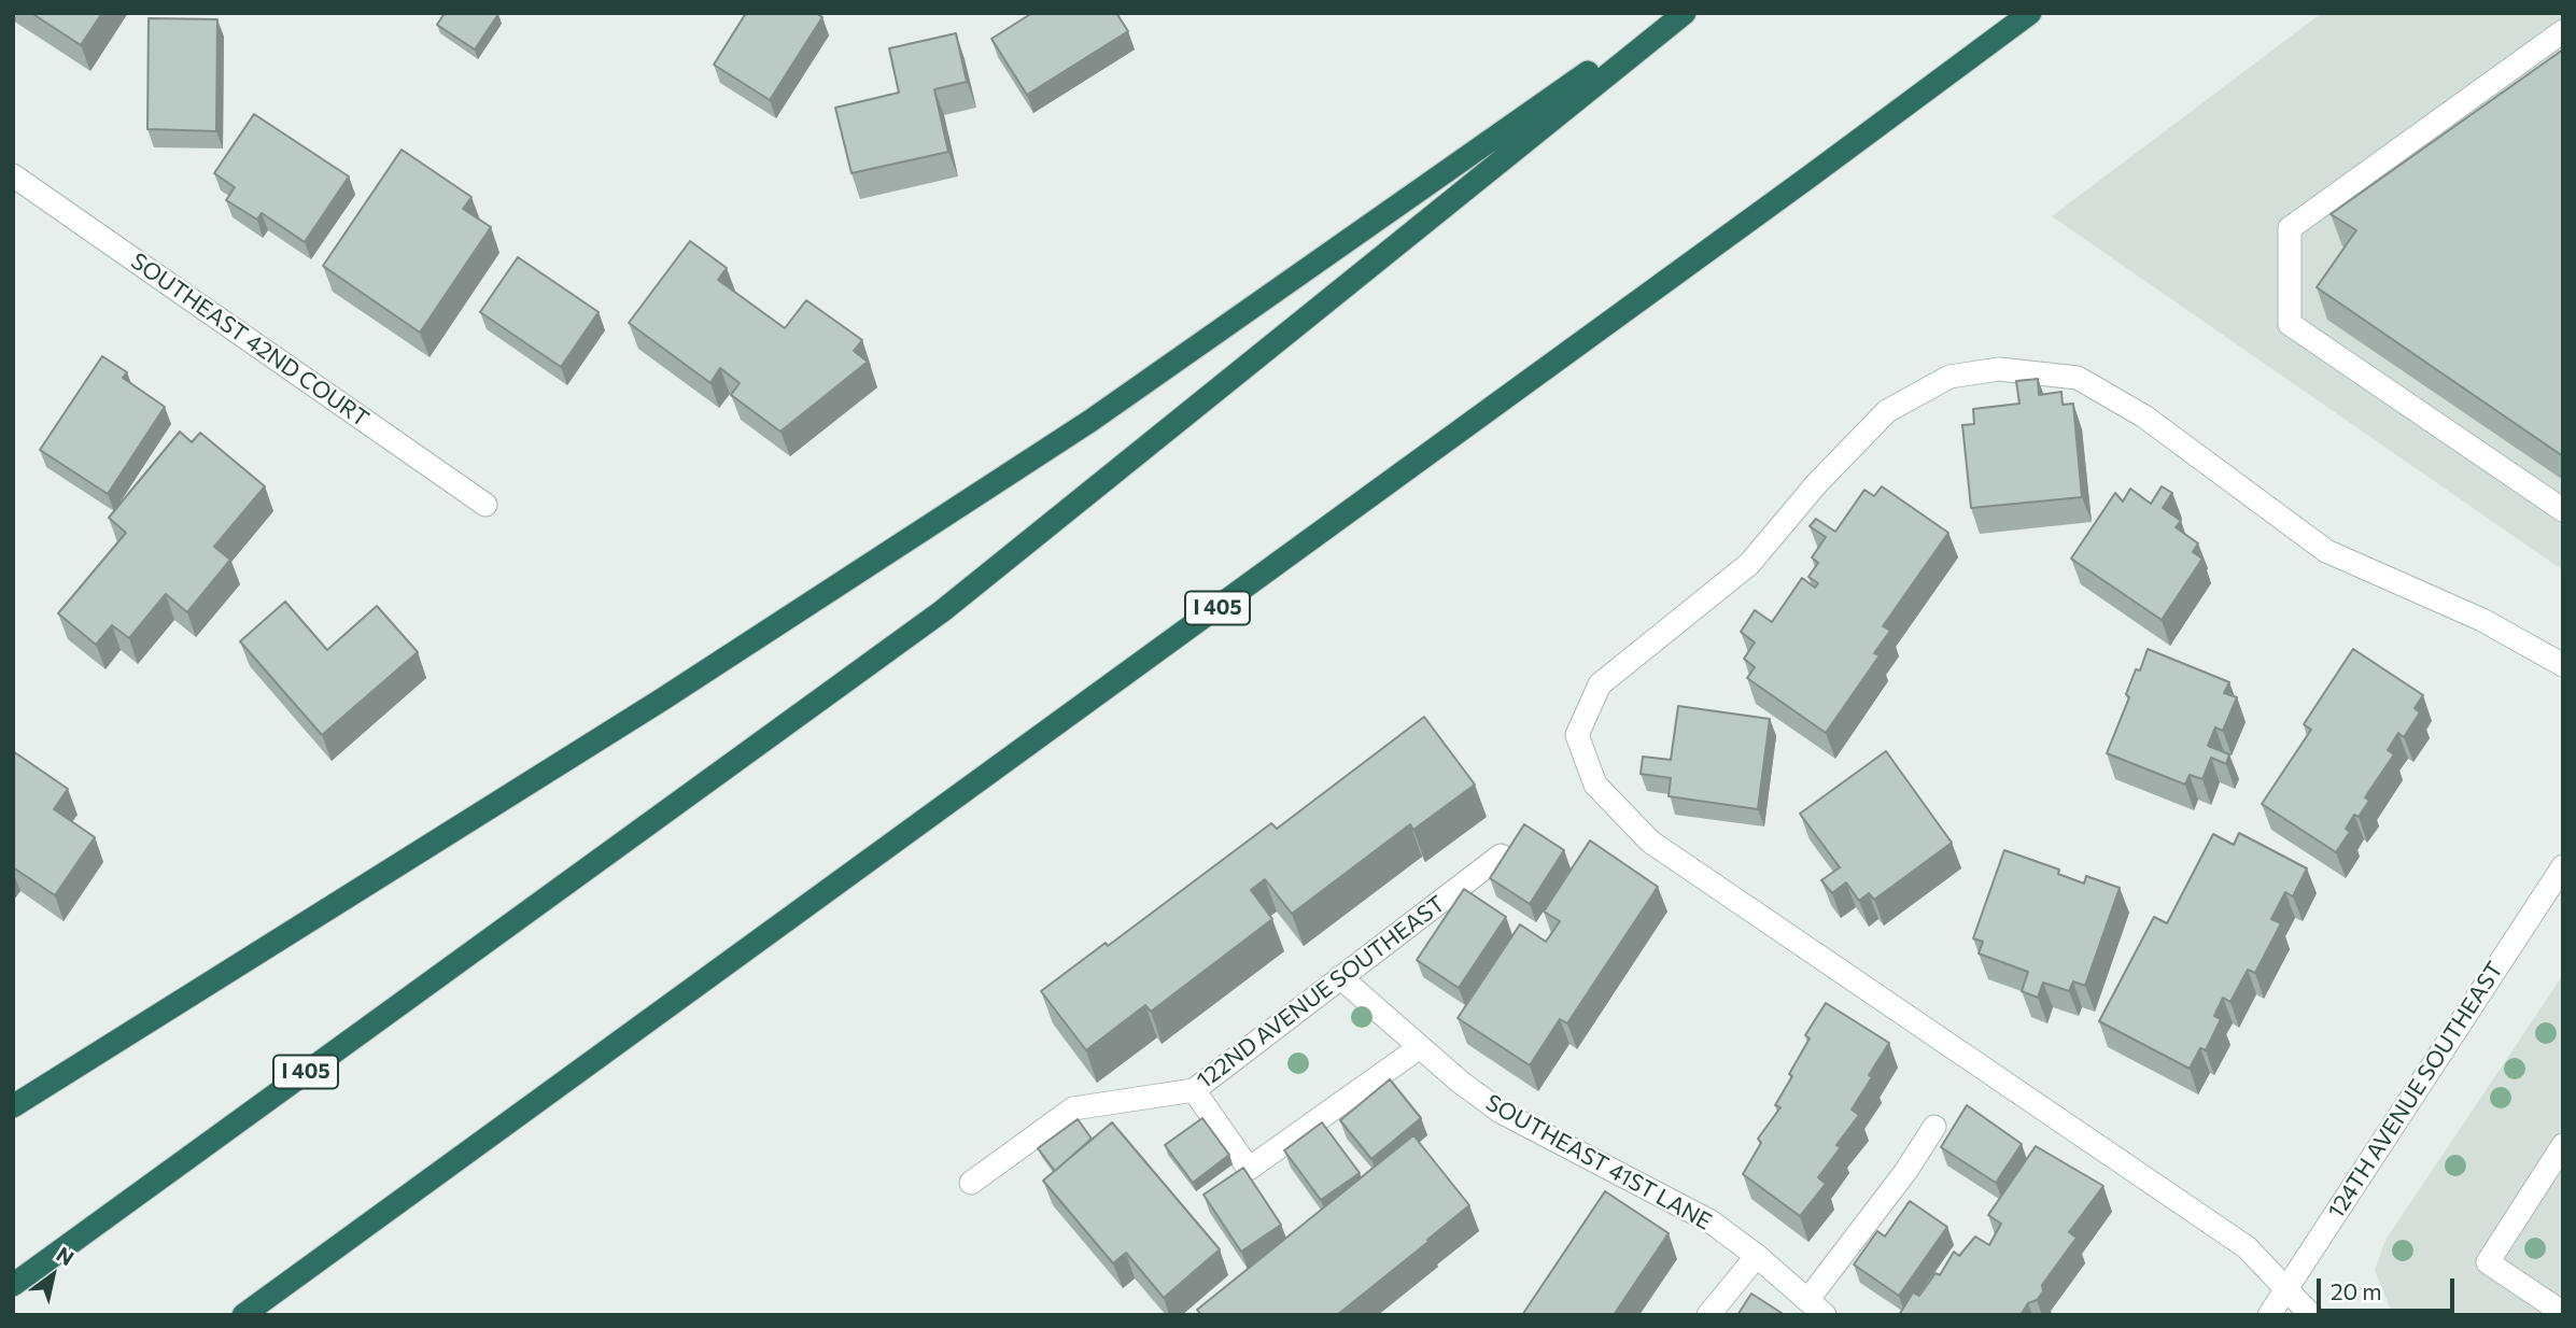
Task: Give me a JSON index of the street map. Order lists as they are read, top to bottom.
{
  "streets": {
    "highway": ["I 405"],
    "street": [
      "SOUTHEAST 42ND COURT",
      "122ND AVENUE SOUTHEAST",
      "124TH AVENUE SOUTHEAST",
      "SOUTHEAST 41ST LANE"
    ]
  },
  "crossings": [
    ["122ND AVENUE SOUTHEAST", "SOUTHEAST 41ST LANE"]
  ],
  "scale_bar": "20 m",
  "north": "top right"
}
